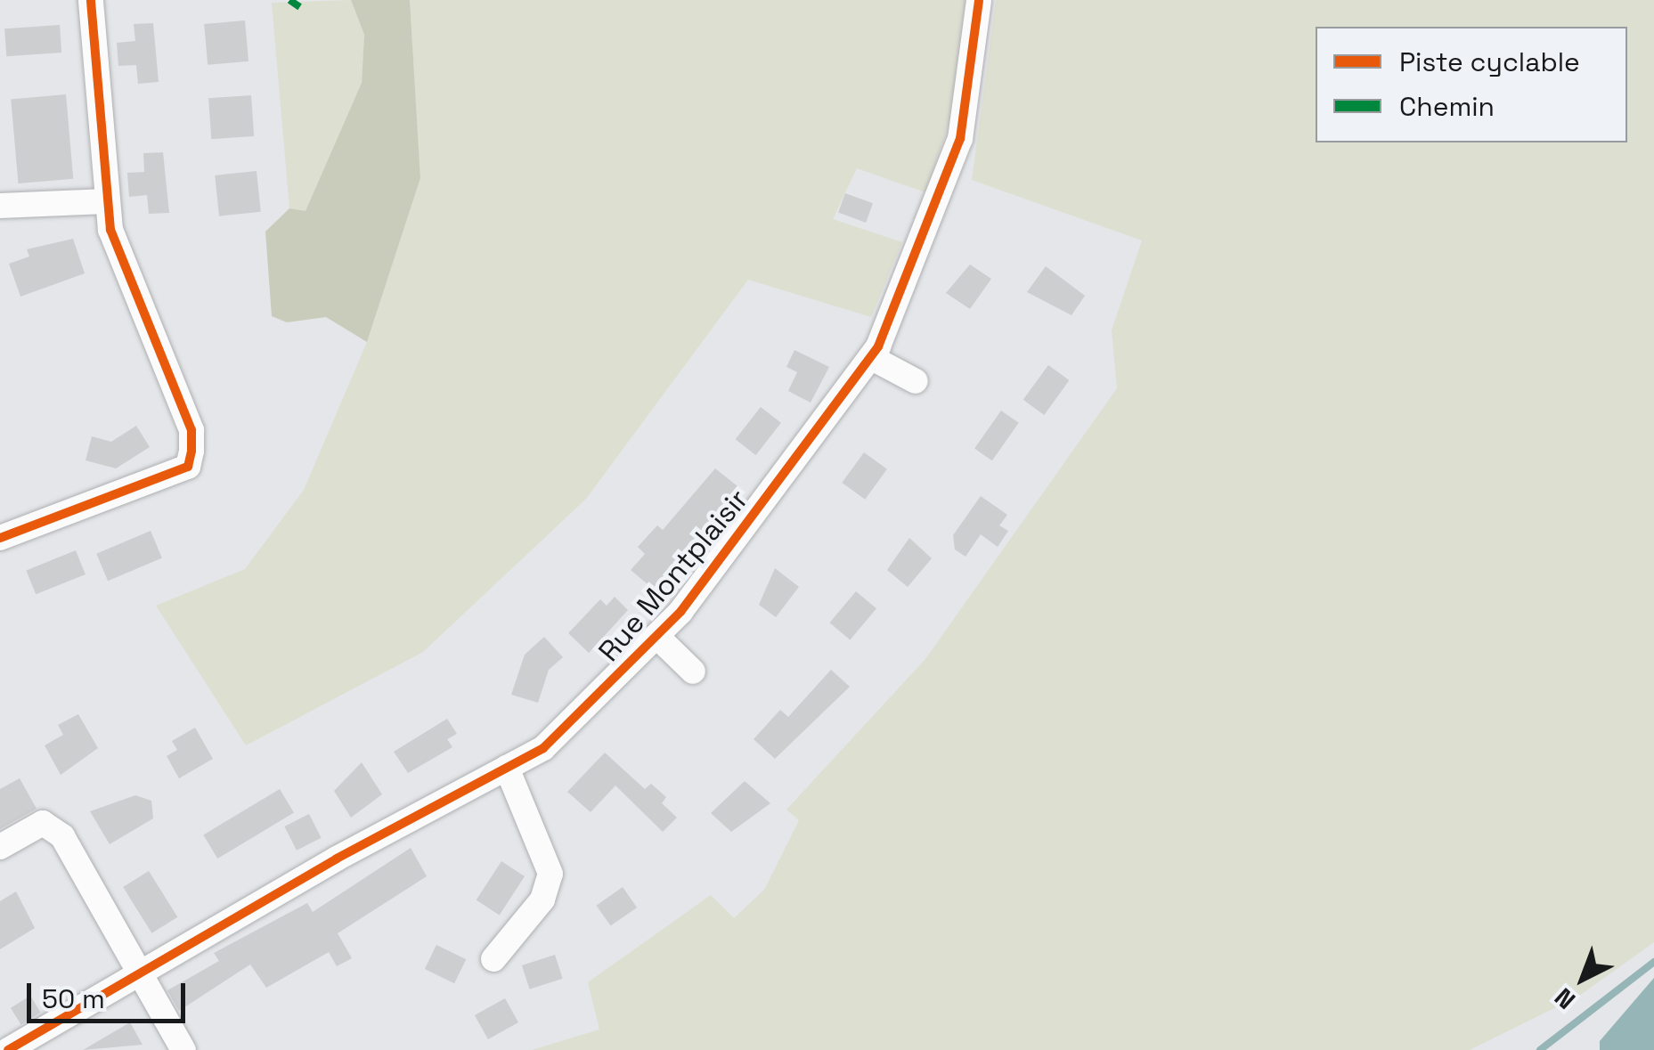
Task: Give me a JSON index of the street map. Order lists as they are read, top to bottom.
{
  "streets": {
    "street": ["Rue Montplaisir"]
  },
  "legend": ["Piste cyclable", "Chemin"],
  "scale_bar": "50 m",
  "north": "bottom left"
}
